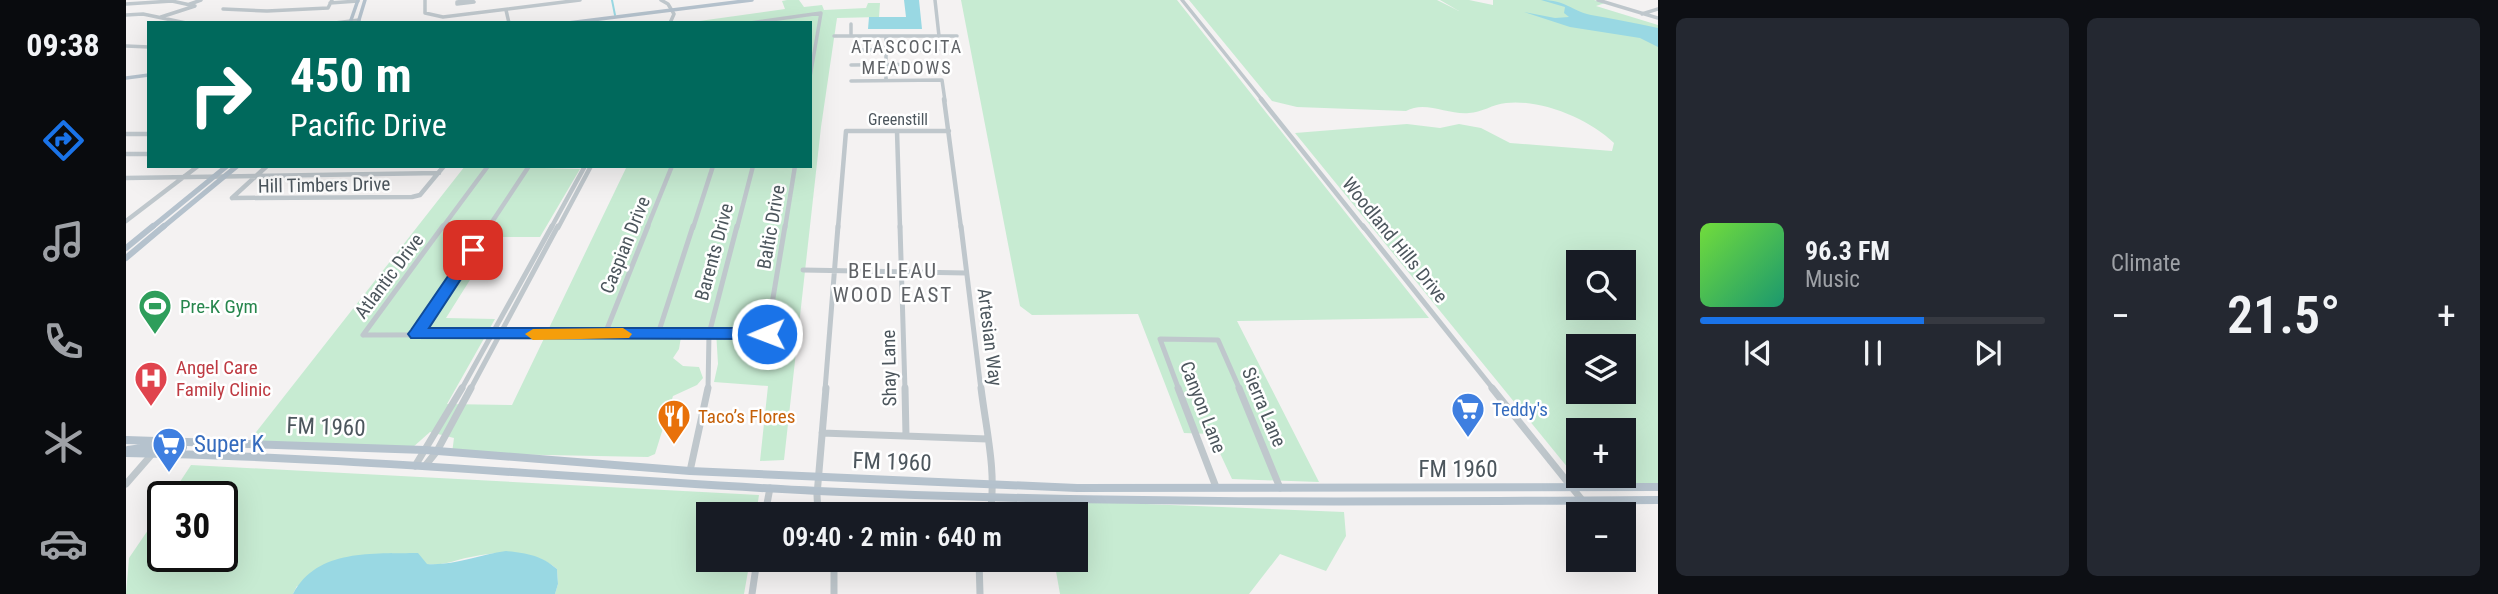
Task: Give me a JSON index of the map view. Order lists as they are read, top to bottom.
{
  "streets": {
    "main road": ["FM 1960"],
    "street": [
      "Greenstill",
      "Hill Timbers Drive",
      "Baltic Drive",
      "Woodland Hills Drive",
      "Caspian Drive",
      "Barents Drive",
      "Atlantic Drive",
      "Artesian Way",
      "Shay Lane",
      "Canyon Lane",
      "Sierra Lane"
    ]
  },
  "crossings": [
    ["Greenstill", "Artesian Way"],
    ["Greenstill", "Shay Lane"],
    ["Baltic Drive", "Barents Drive"],
    ["Woodland Hills Drive", "FM 1960"],
    ["Barents Drive", "FM 1960"],
    ["Artesian Way", "FM 1960"],
    ["Canyon Lane", "Sierra Lane"],
    ["Canyon Lane", "FM 1960"],
    ["Sierra Lane", "FM 1960"]
  ],
  "districts": ["ATASCOCITA MEADOWS", "BELLEAU WOOD EAST"],
  "places": {
    "sports": ["Pre-K Gym"],
    "hospital": ["Angel Care Family Clinic"],
    "supermarket": ["Teddy's", "Super K"],
    "restaurant": ["Taco’s Flores"]
  },
  "page": {
    "tabs": "09:38",
    "tile": "Climate",
    "turn": ["450 m", "Pacific Drive"],
    "song": ["96.3 FM", "Music"],
    "map_buttons": ["+", "−"],
    "heat": ["−", "21.5°", "+"],
    "limit": "30",
    "trip": "09:40 · 2 min · 640 m"
  }
}
